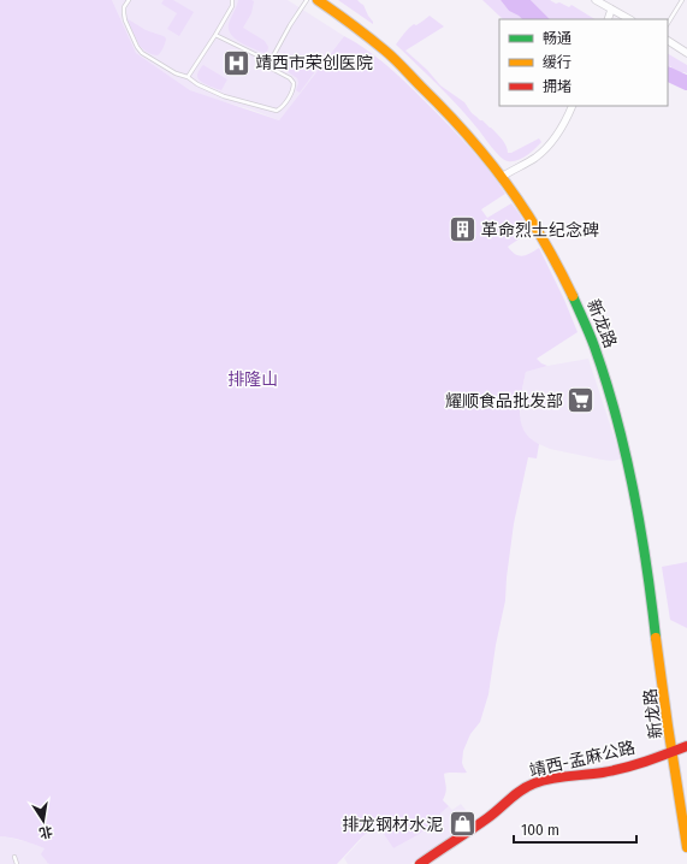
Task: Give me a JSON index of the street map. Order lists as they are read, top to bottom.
{
  "streets": {
    "main road": ["新龙路", "靖西-孟麻公路"]
  },
  "crossings": [
    ["新龙路", "靖西-孟麻公路"]
  ],
  "parks": ["排隆山"],
  "places": {
    "hospital": ["靖西市荣创医院"],
    "building": ["革命烈士纪念碑"],
    "supermarket": ["耀顺食品批发部"],
    "shop": ["排龙钢材水泥"]
  },
  "legend": ["畅通", "缓行", "拥堵"],
  "scale_bar": "100 m",
  "north": "bottom"
}
